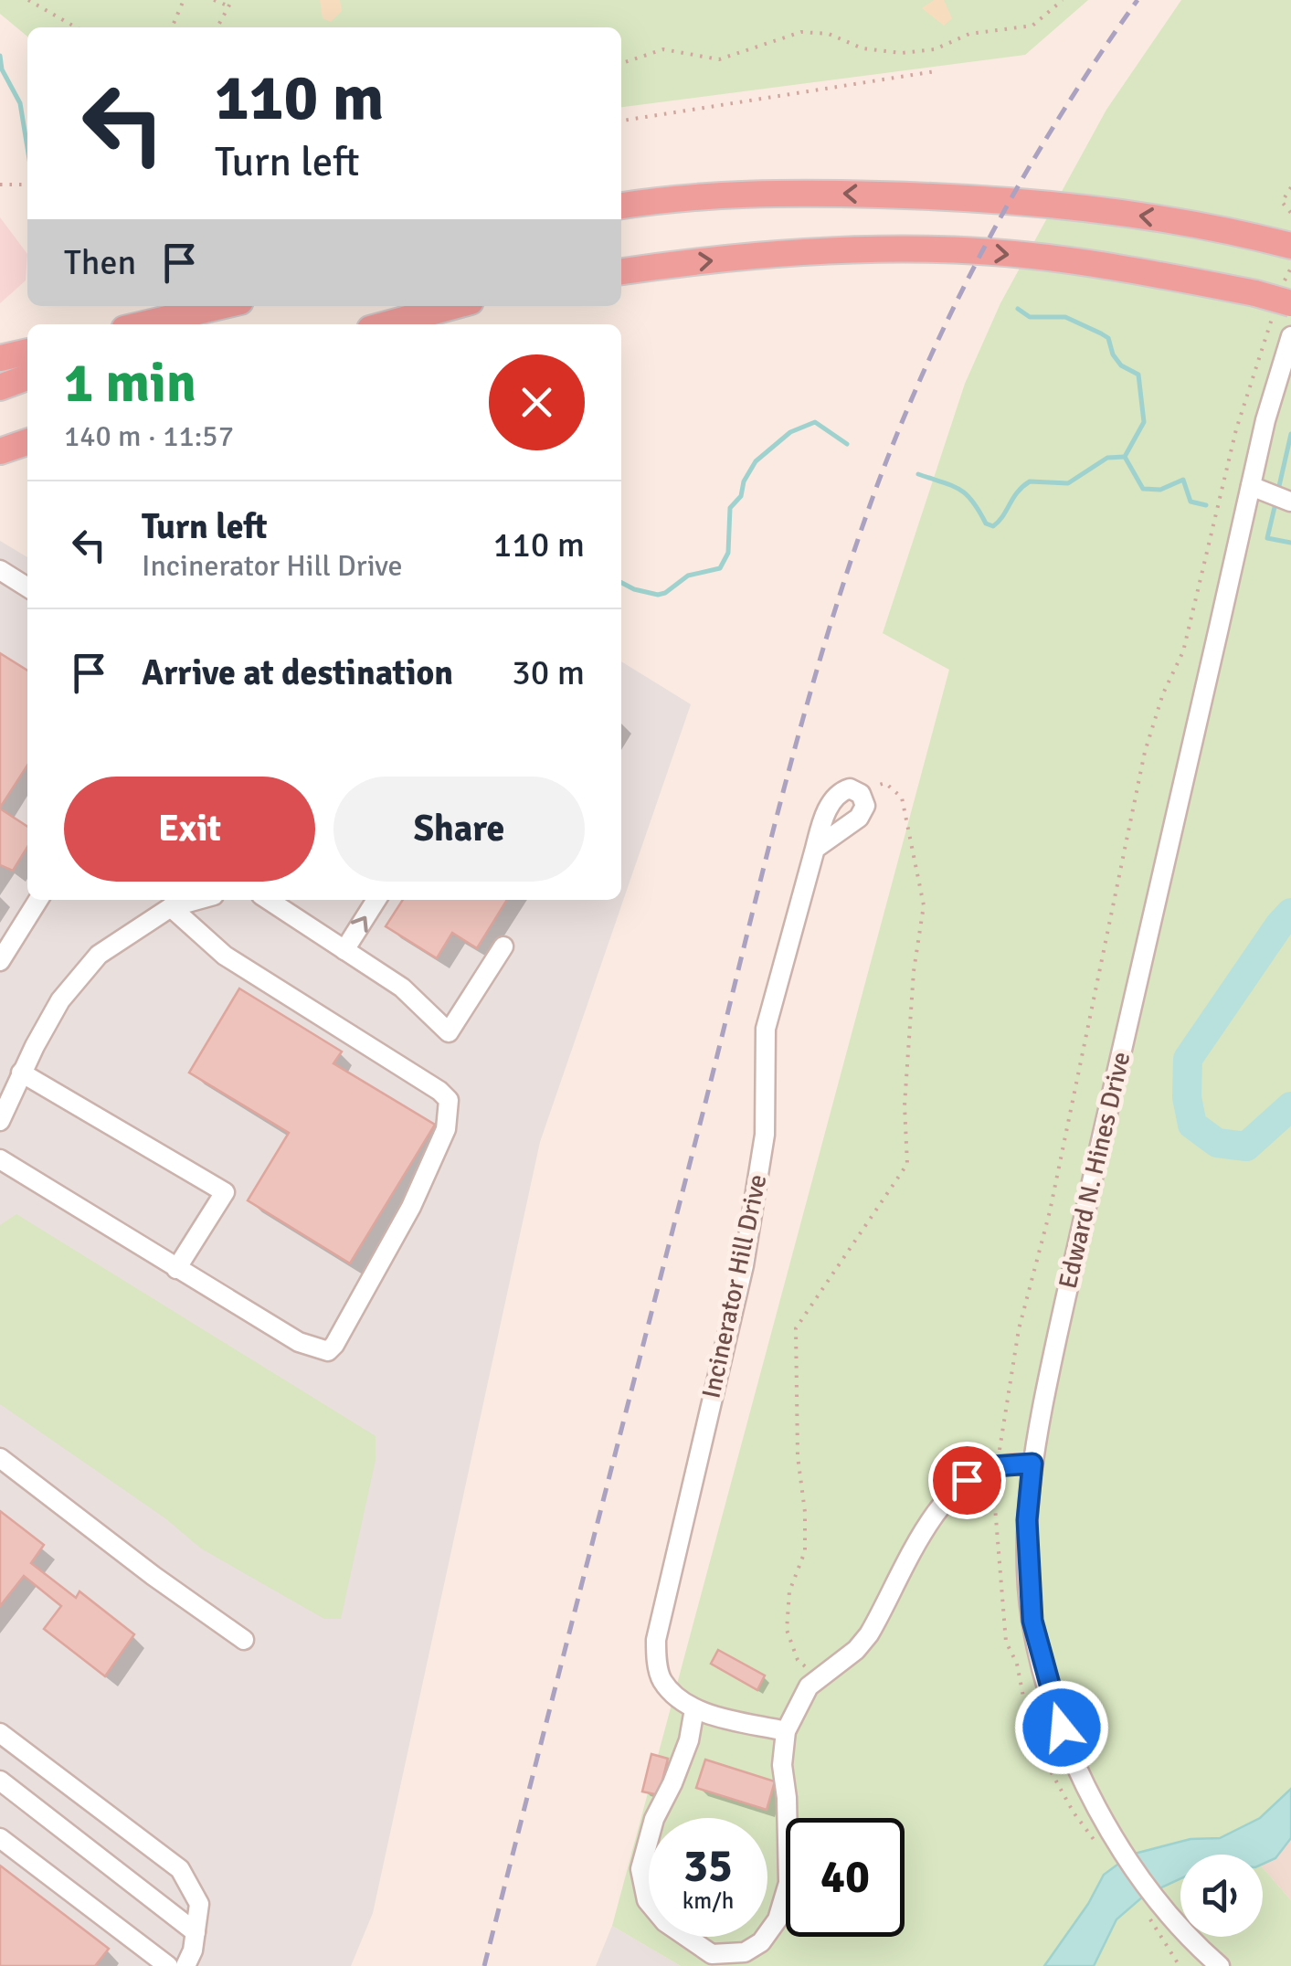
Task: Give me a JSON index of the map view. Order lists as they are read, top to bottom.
{
  "streets": {
    "street": ["Edward N. Hines Drive", "Incinerator Hill Drive"]
  },
  "page": {
    "turn": ["110 m", "Turn left"],
    "then": "Then",
    "heading": ["1 min", "140 m · 11:57"],
    "list": [
      {
        "name": "Turn left",
        "note": "Incinerator Hill Drive",
        "value": "110 m"
      },
      {
        "name": "Arrive at destination",
        "value": "30 m"
      }
    ],
    "buttons": ["Exit", "Share"],
    "speed": "35 km/h",
    "limit": "40"
  }
}
